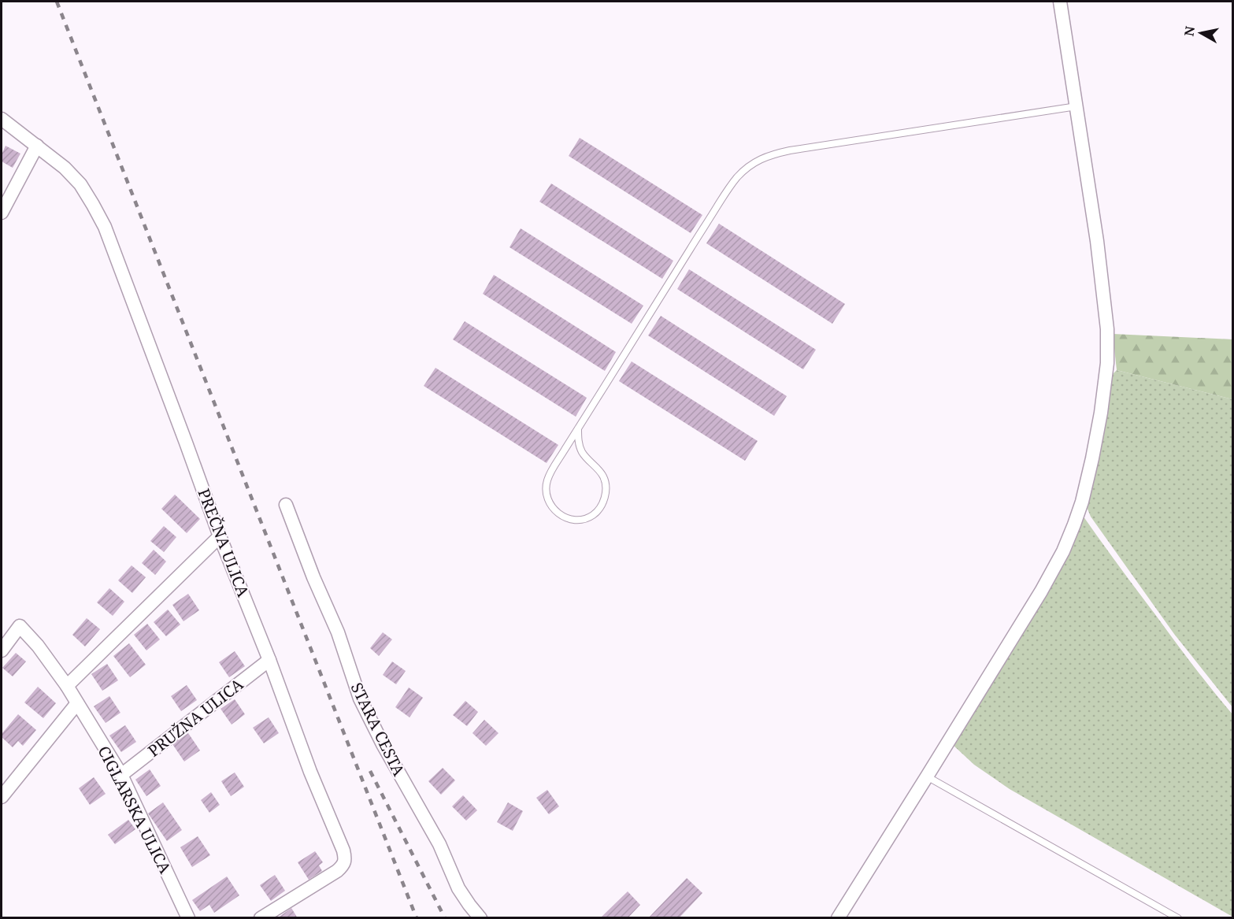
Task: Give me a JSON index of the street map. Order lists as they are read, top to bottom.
{
  "streets": {
    "street": [
      "PREČNA ULICA",
      "PRUŽNA ULICA",
      "STARA CESTA",
      "CIGLARSKA ULICA"
    ]
  },
  "crossings": [
    ["PREČNA ULICA", "PRUŽNA ULICA"],
    ["PRUŽNA ULICA", "CIGLARSKA ULICA"]
  ],
  "north": "left"
}
